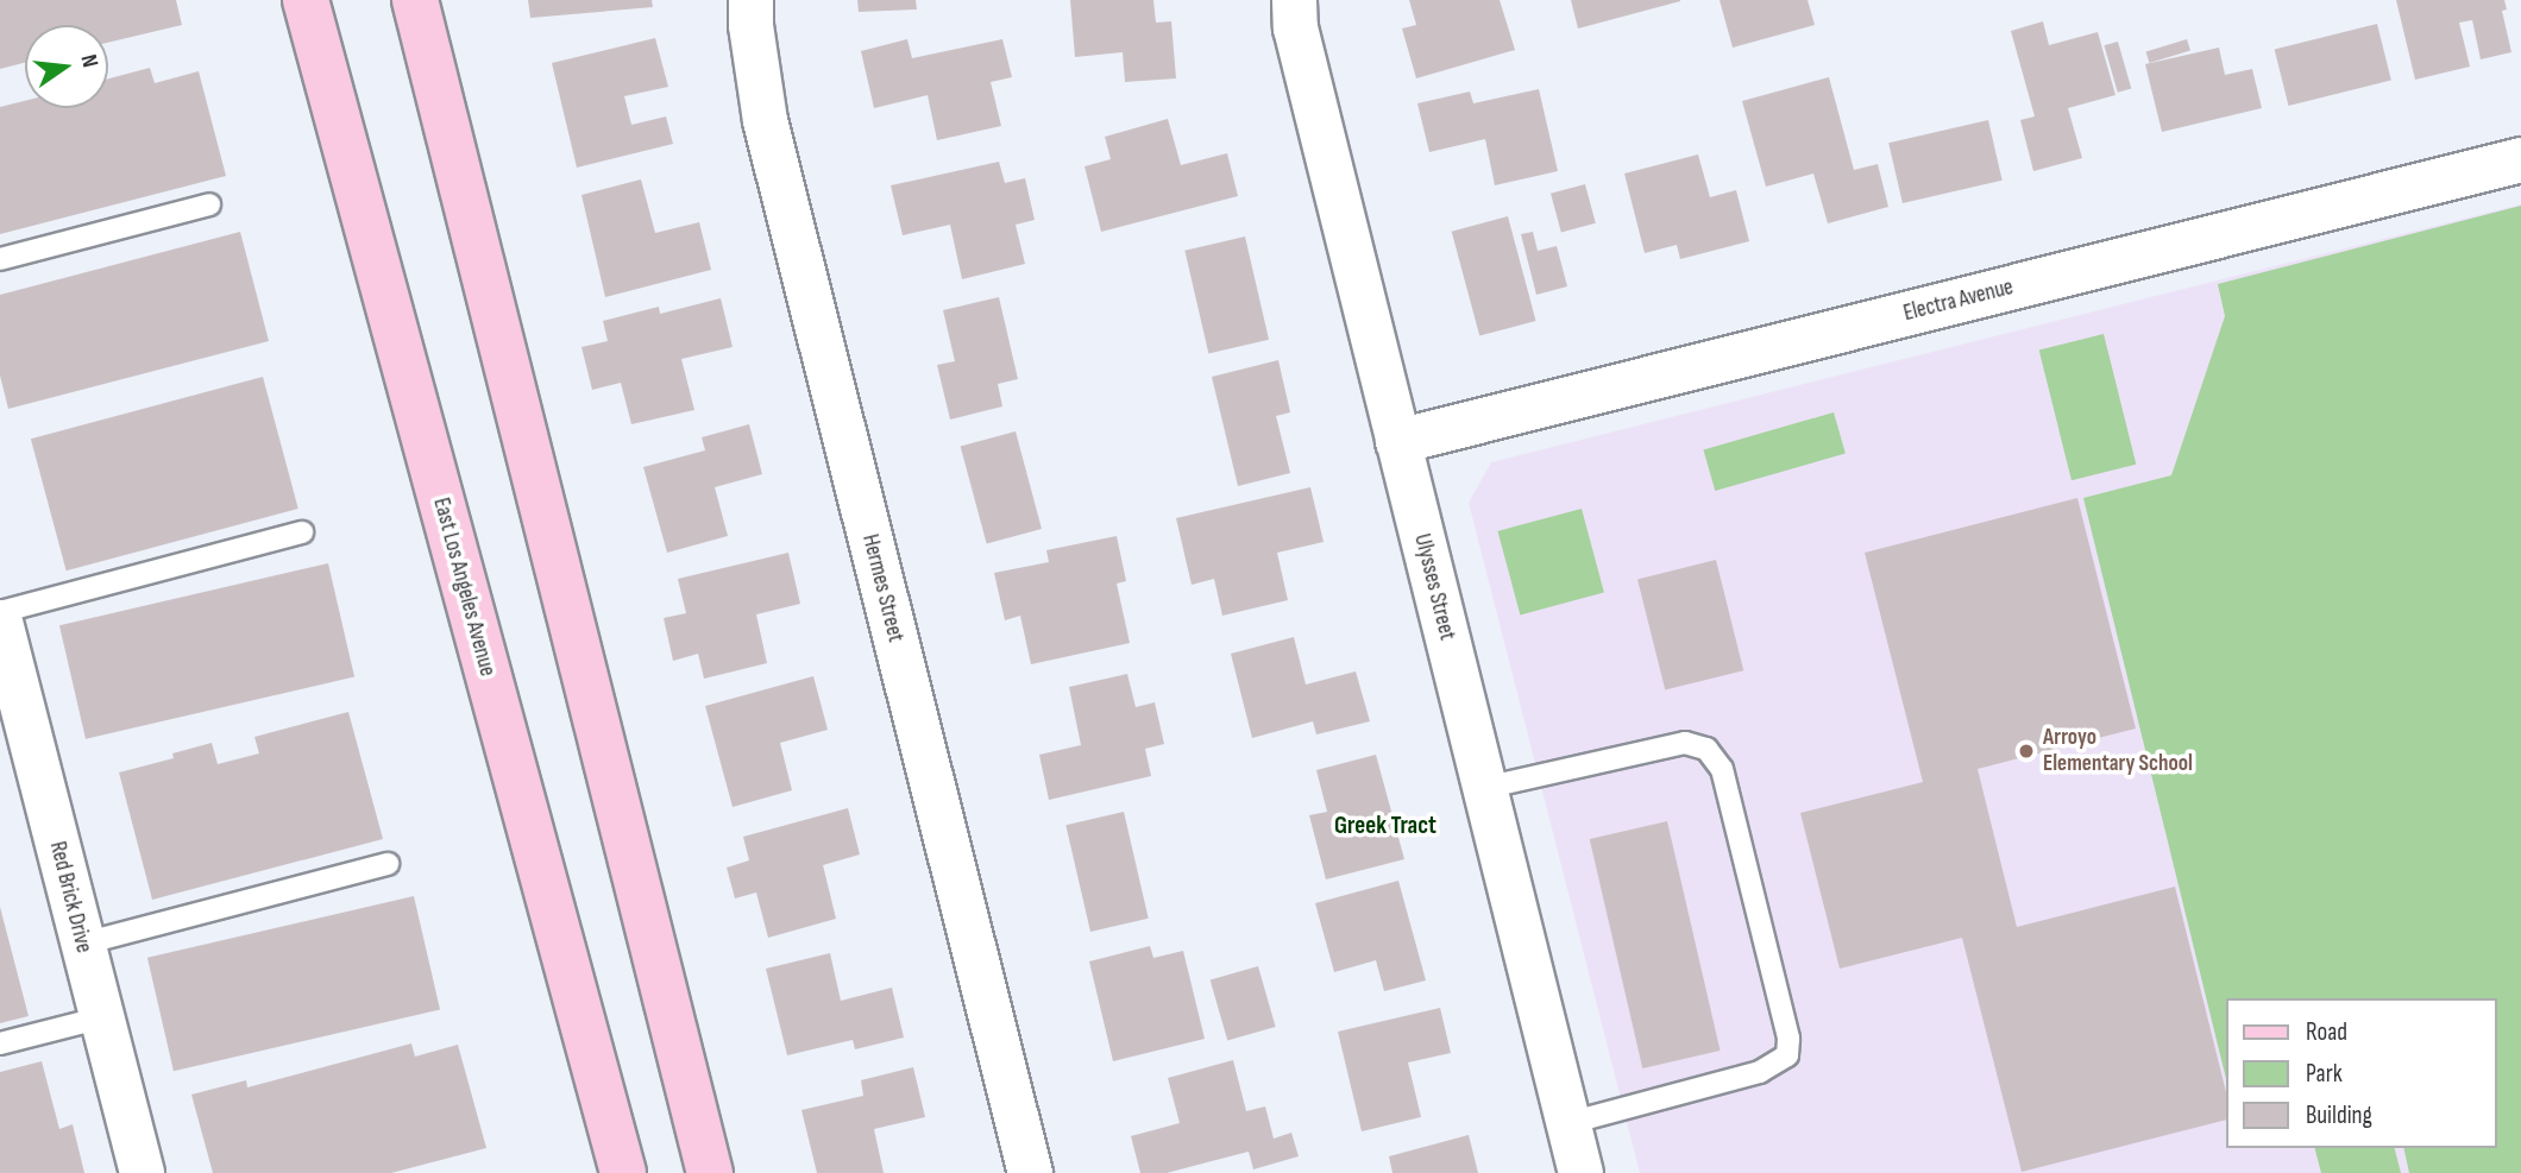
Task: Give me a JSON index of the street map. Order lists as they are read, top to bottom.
{
  "streets": {
    "main road": ["East Los Angeles Avenue"],
    "street": [
      "Electra Avenue",
      "Ulysses Street",
      "Hermes Street",
      "Red Brick Drive"
    ]
  },
  "crossings": [
    ["Electra Avenue", "Ulysses Street"]
  ],
  "districts": ["Greek Tract"],
  "places": ["Arroyo Elementary School"],
  "legend": ["Road", "Park", "Building"],
  "north": "right"
}
